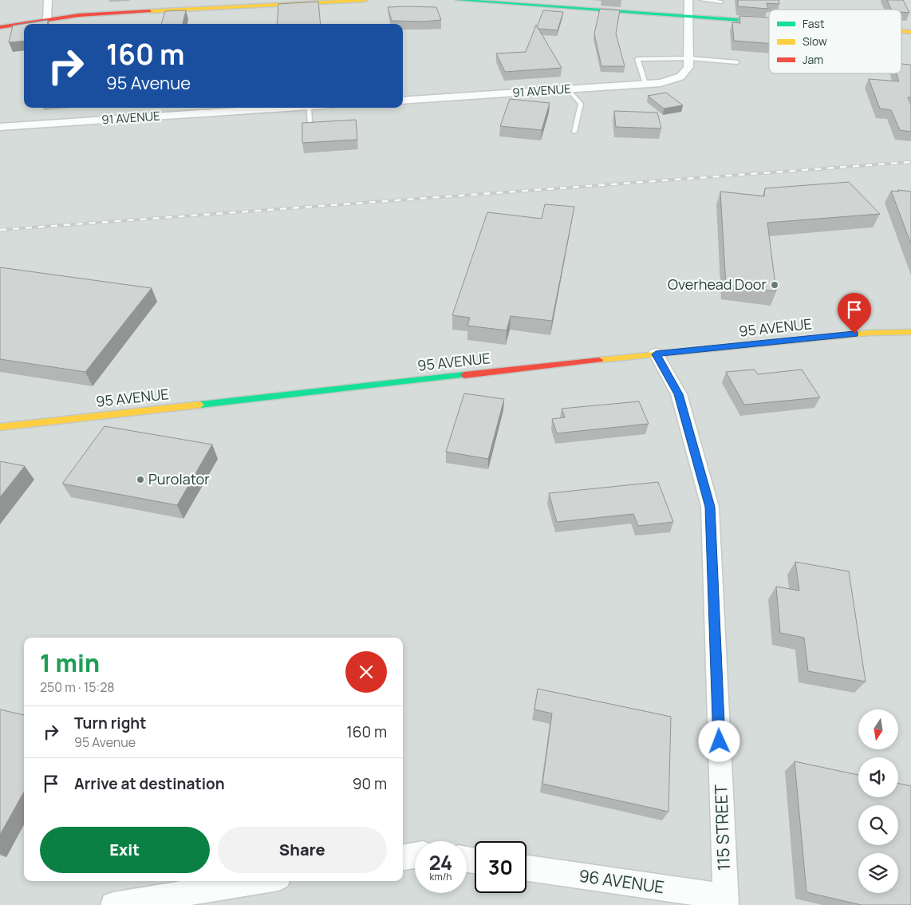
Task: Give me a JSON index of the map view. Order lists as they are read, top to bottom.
{
  "streets": {
    "street": [
      "91 AVENUE",
      "95 AVENUE",
      "115 STREET",
      "96 AVENUE"
    ]
  },
  "crossings": [
    ["95 AVENUE", "115 STREET"],
    ["115 STREET", "96 AVENUE"]
  ],
  "places": ["Overhead Door", "Purolator"],
  "legend": ["Fast", "Slow", "Jam"],
  "north": "bottom",
  "page": {
    "turn": ["160 m", "95 Avenue"],
    "heading": ["1 min", "250 m · 15:28"],
    "list": [
      {
        "name": "Turn right",
        "note": "95 Avenue",
        "value": "160 m"
      },
      {
        "name": "Arrive at destination",
        "value": "90 m"
      }
    ],
    "buttons": ["Exit", "Share"],
    "speed": "24 km/h",
    "limit": "30"
  }
}
